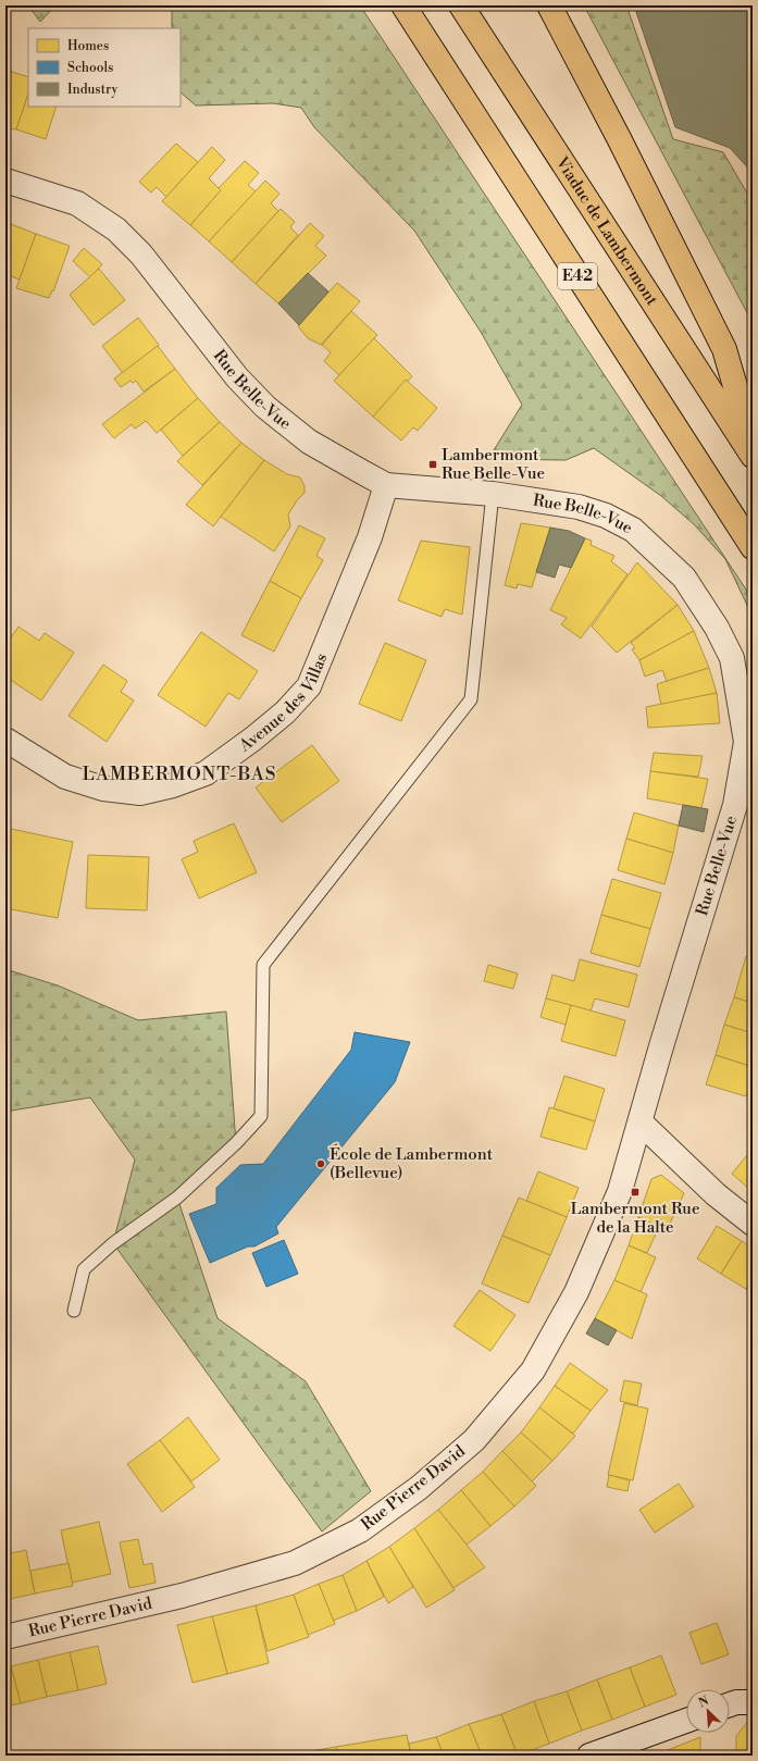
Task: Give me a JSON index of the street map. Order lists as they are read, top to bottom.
{
  "streets": {
    "highway": ["Viaduc de Lambermont", "E42"],
    "street": ["Rue Belle-Vue", "Avenue des Villas", "Rue Pierre David"]
  },
  "crossings": [
    ["Rue Belle-Vue", "Avenue des Villas"],
    ["Rue Belle-Vue", "Rue Pierre David"]
  ],
  "districts": ["LAMBERMONT-BAS"],
  "places": {
    "transit": ["Lambermont Rue Belle-Vue", "Lambermont Rue de la Halte"],
    "other": ["École de Lambermont (Bellevue)"]
  },
  "legend": ["Homes", "Schools", "Industry"],
  "north": "top left"
}
